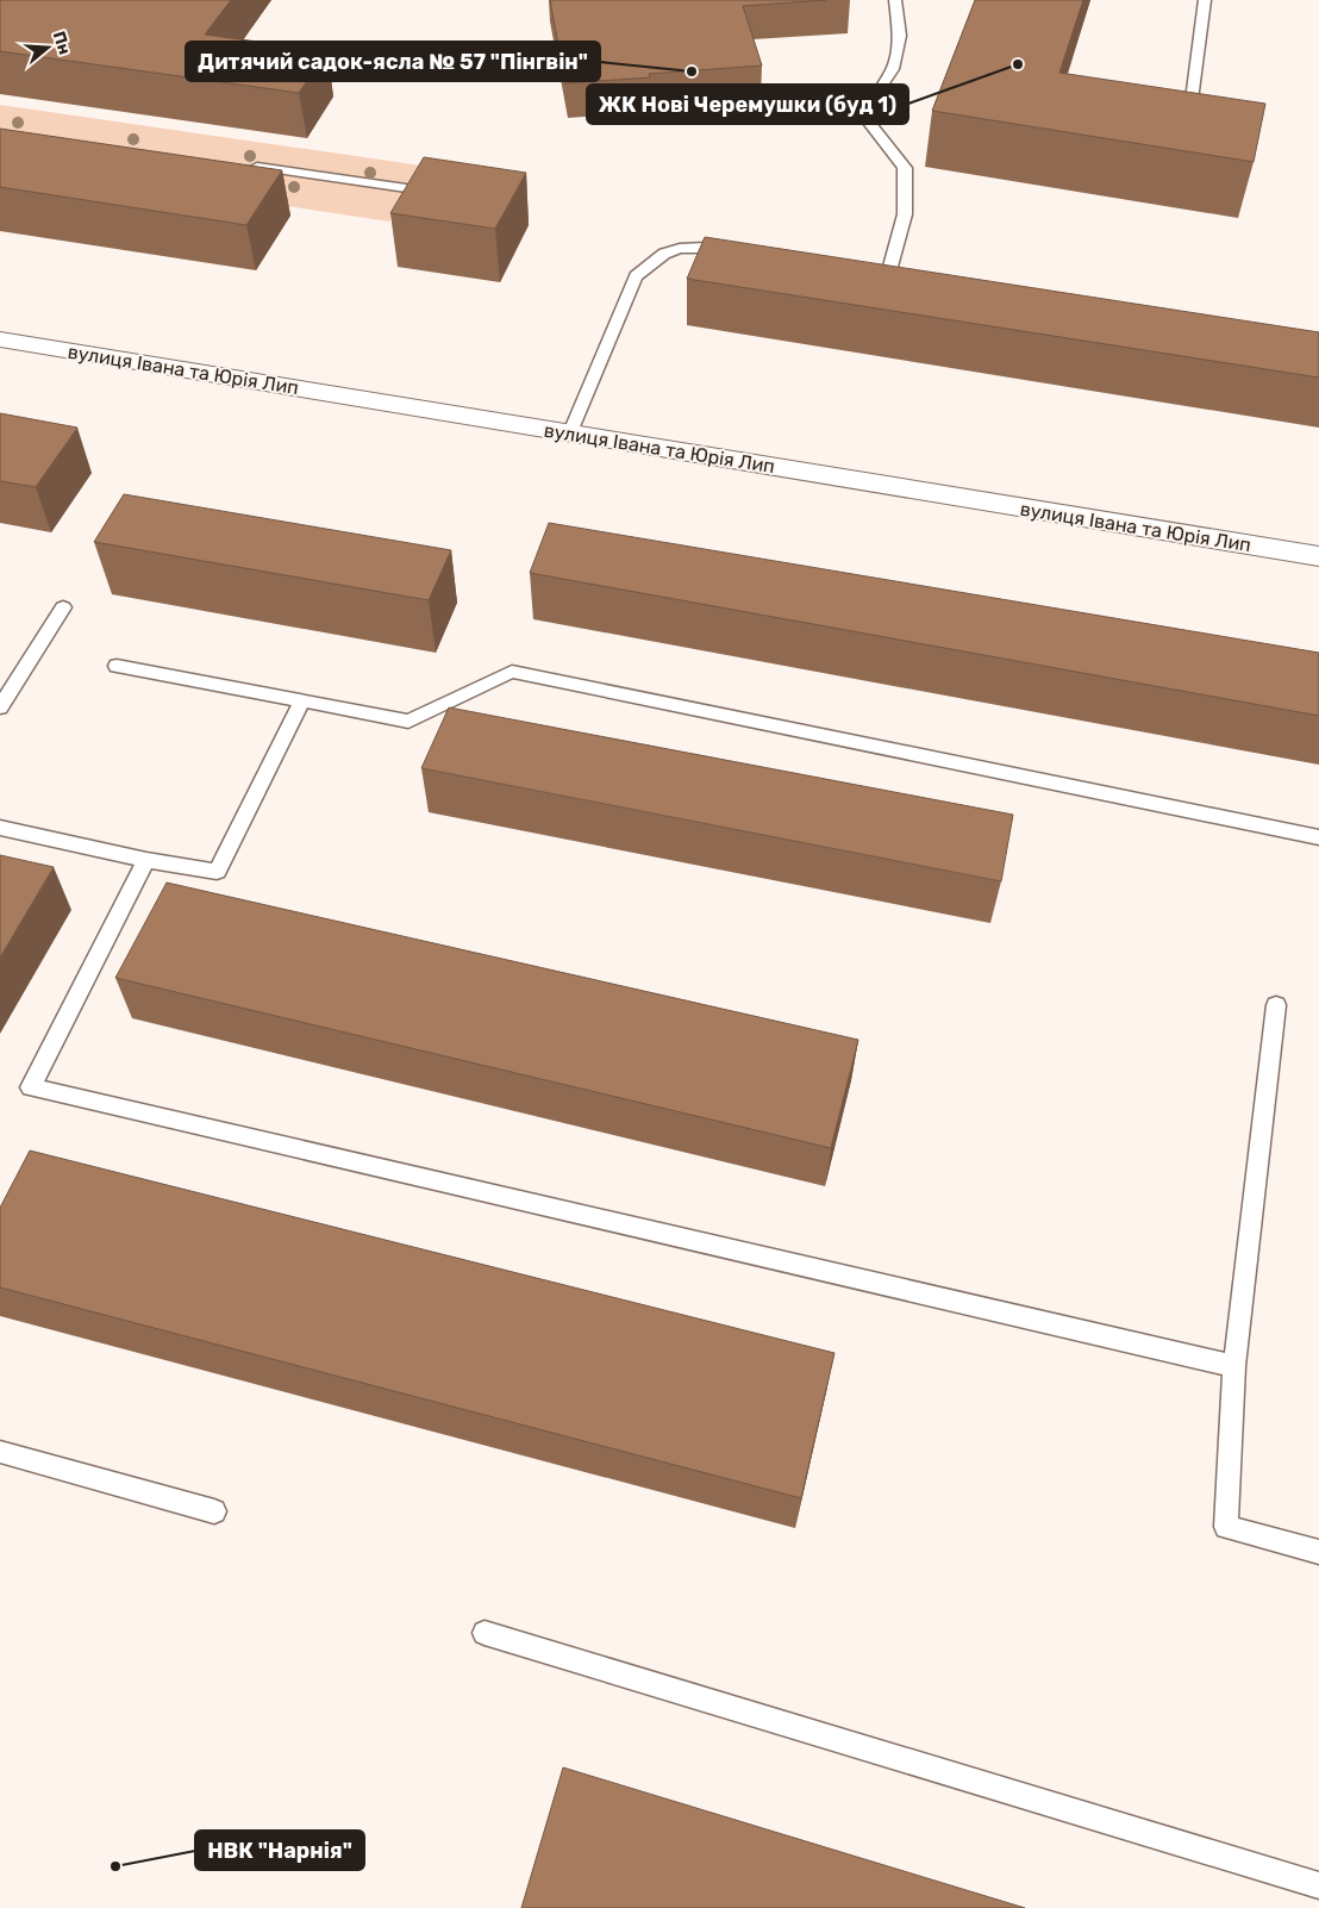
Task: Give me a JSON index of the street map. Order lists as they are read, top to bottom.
{
  "streets": {
    "street": ["вулиця Івана та Юрія Лип"]
  },
  "places": ["ЖК Нові Черемушки (буд 1)", "Дитячий садок-ясла № 57 \"Пінгвін\"", "НВК \"Нарнія\""],
  "north": "right"
}
